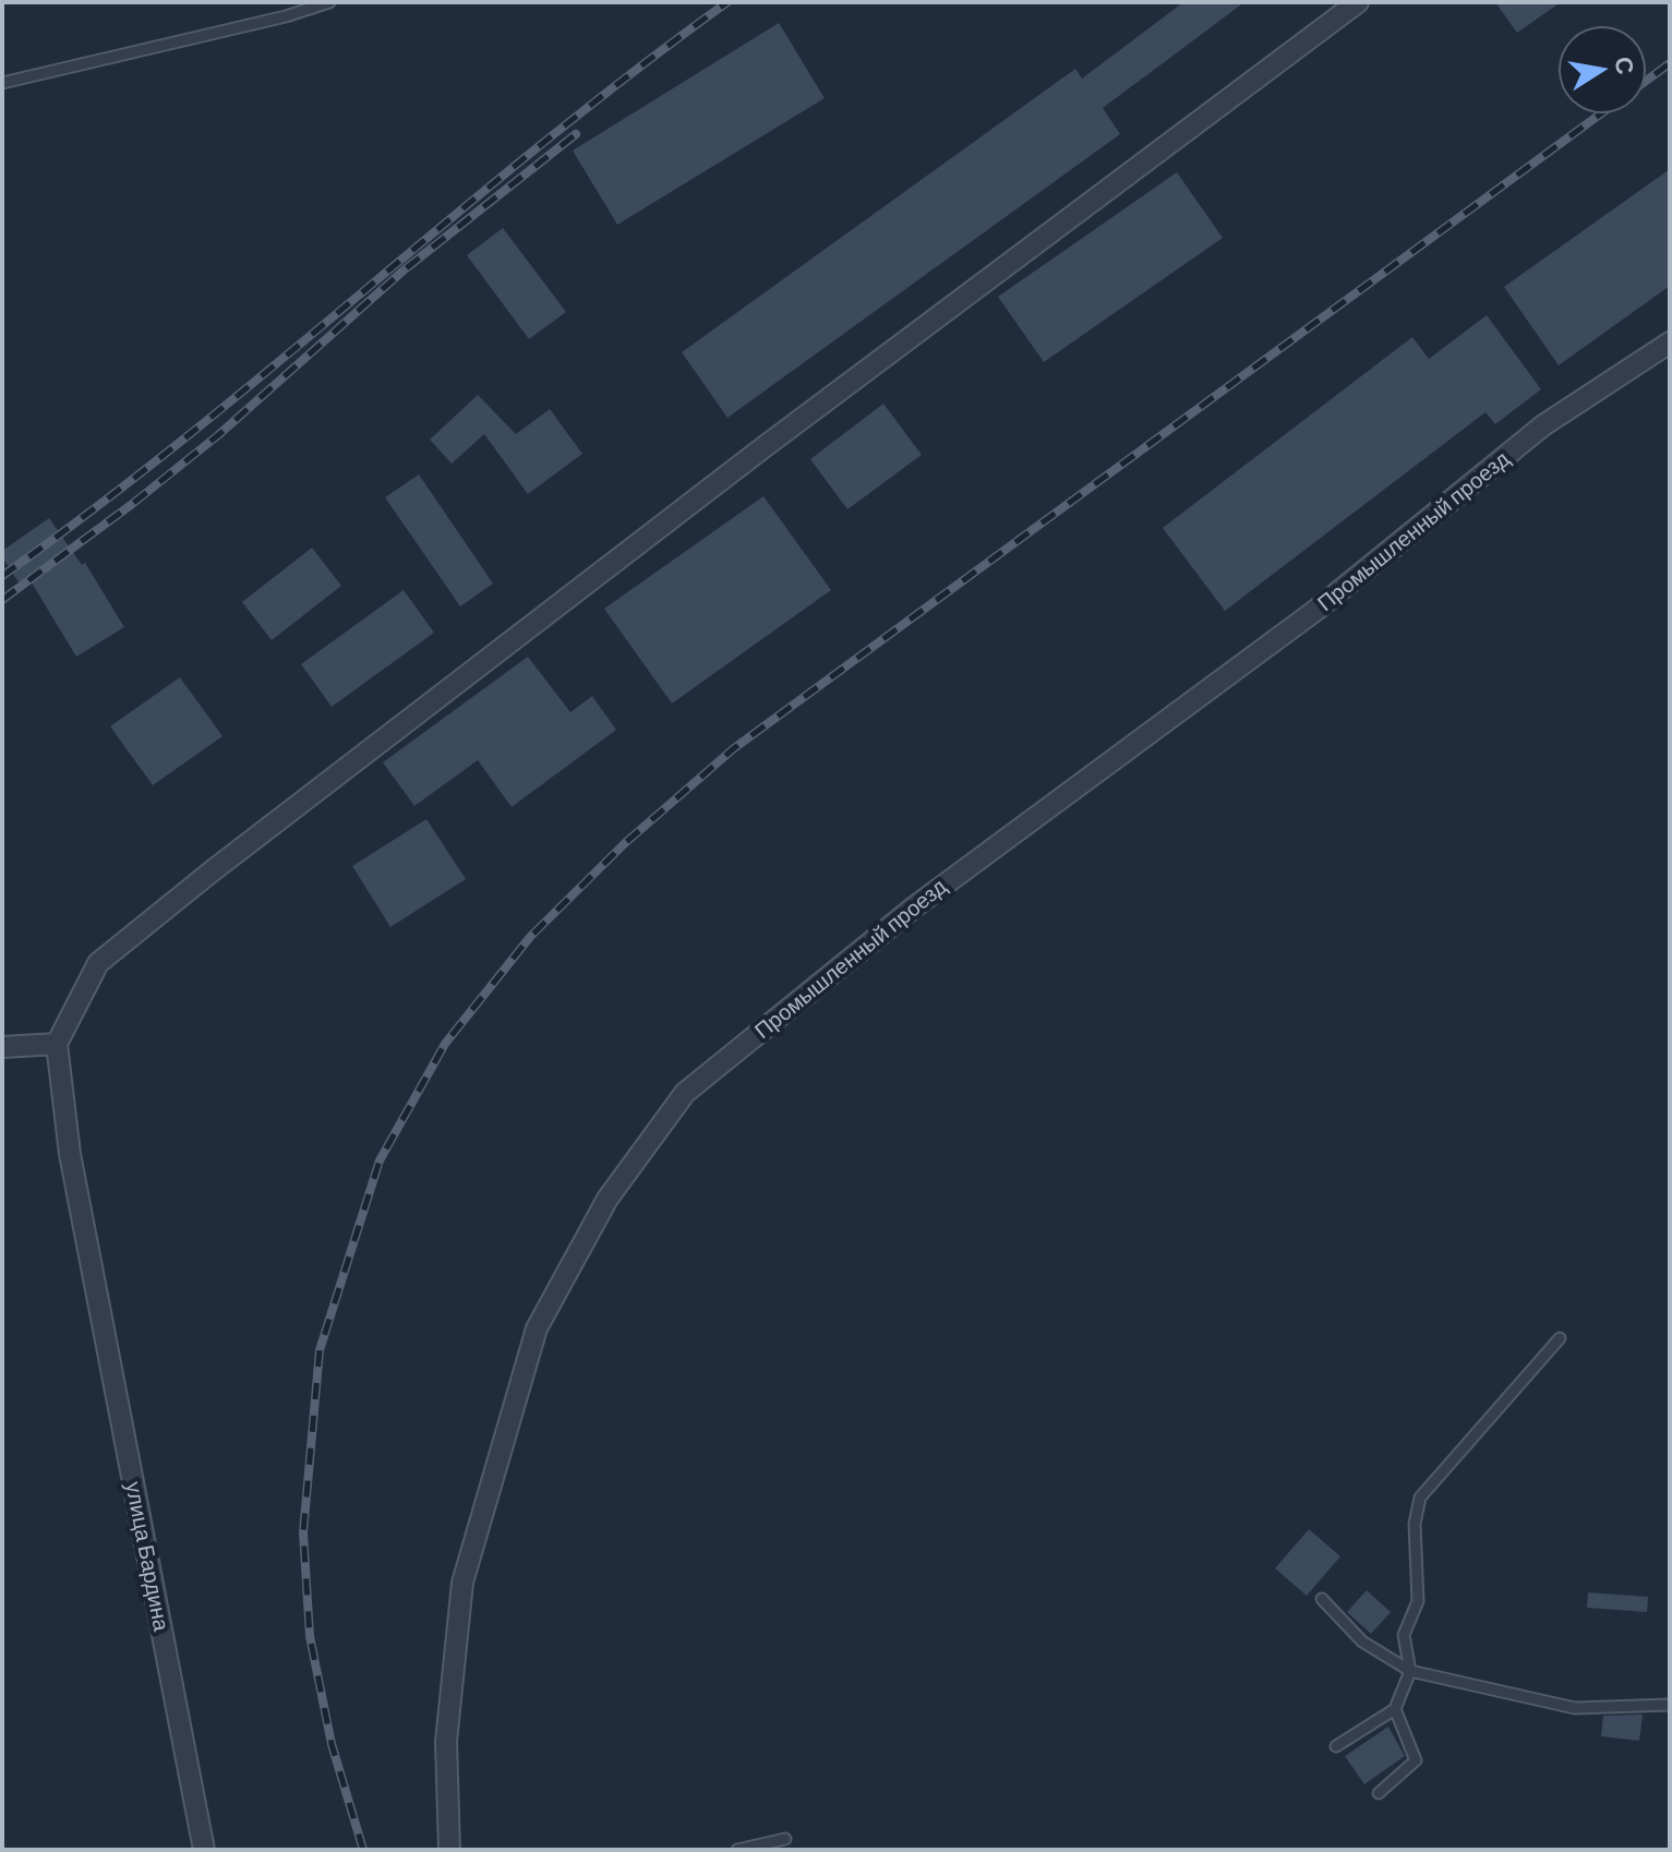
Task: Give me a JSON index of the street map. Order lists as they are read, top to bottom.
{
  "streets": {
    "street": ["Промышленный проезд", "улица Бардина"]
  },
  "north": "right"
}
